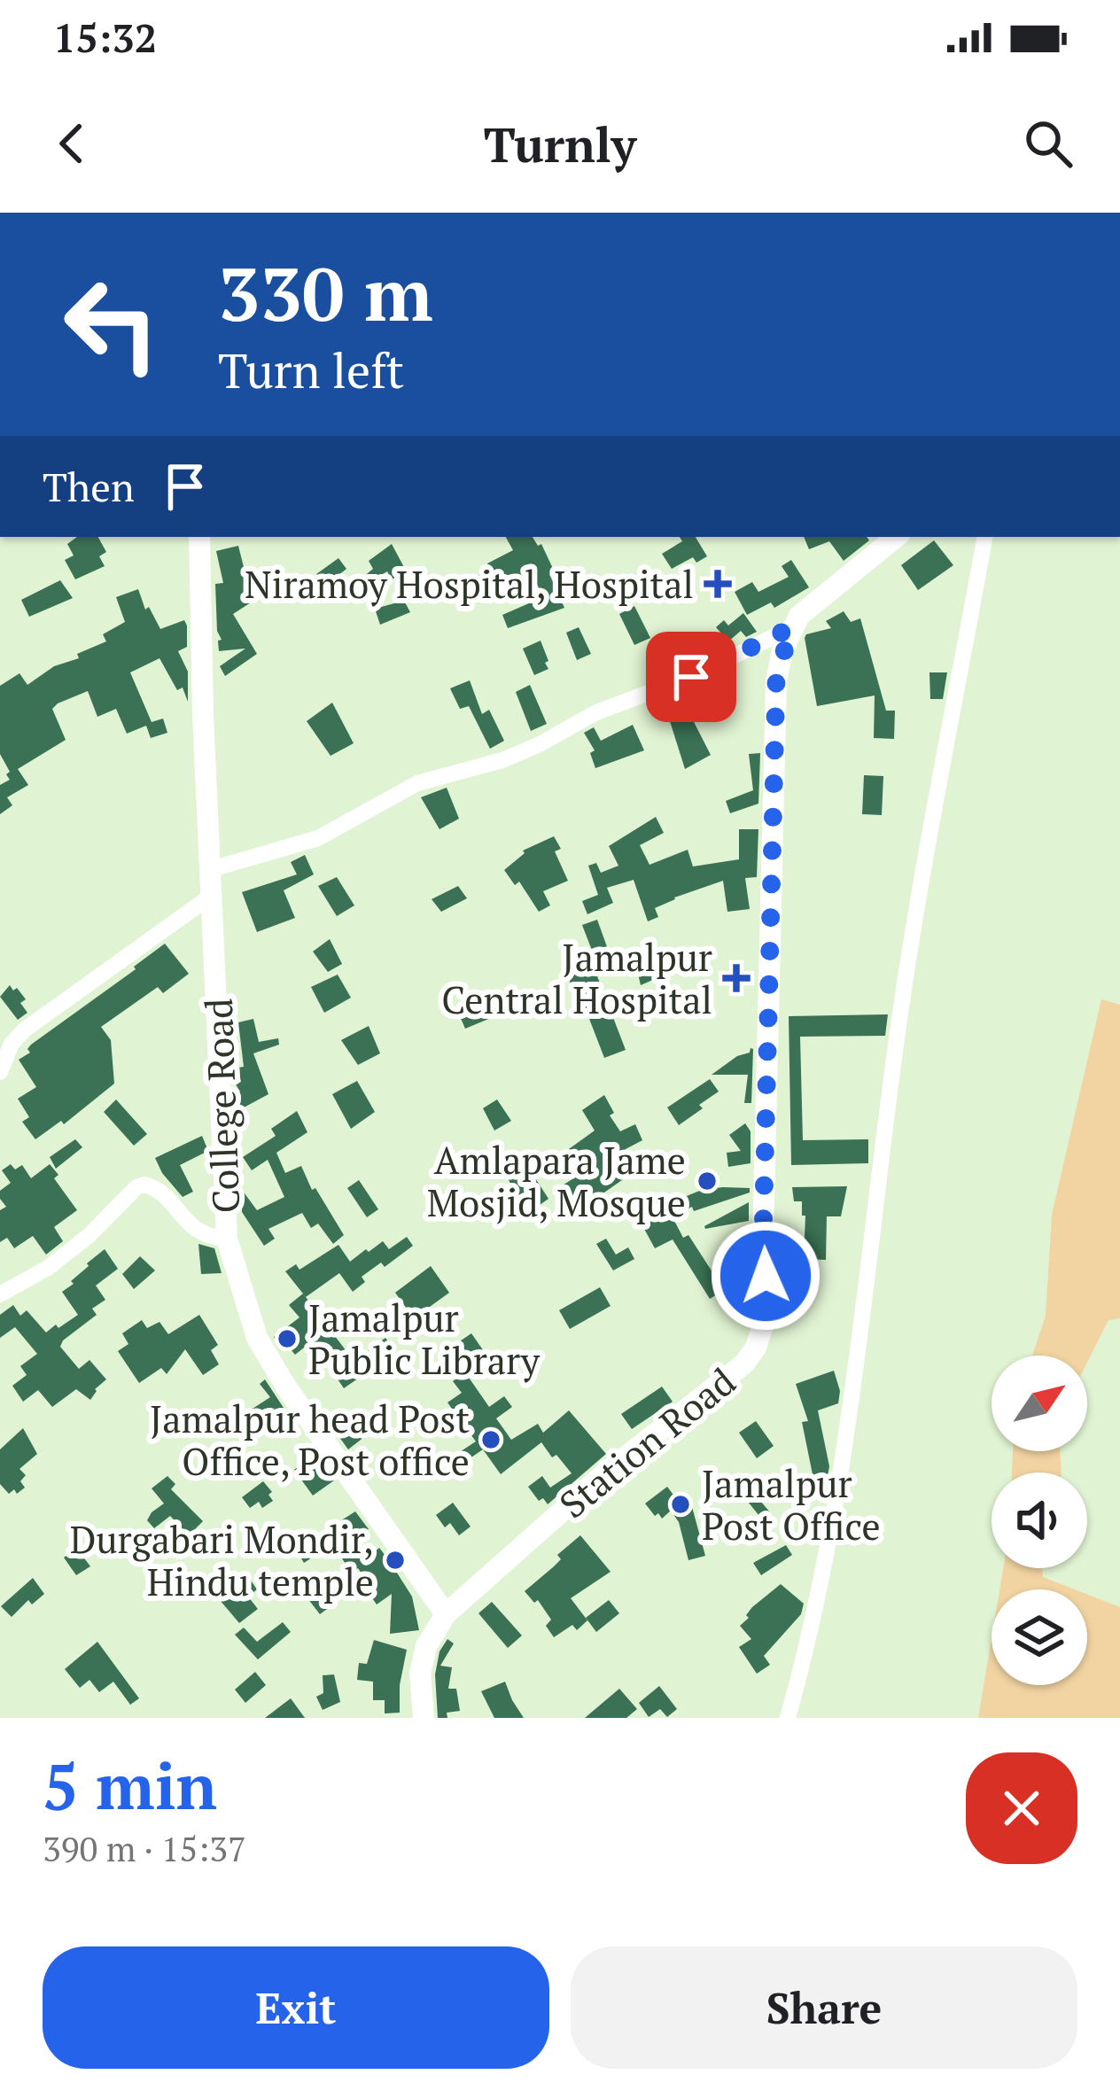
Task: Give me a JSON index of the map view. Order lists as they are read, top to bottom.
{
  "streets": {
    "main road": ["College Road", "Station Road"]
  },
  "crossings": [
    ["College Road", "Station Road"]
  ],
  "places": {
    "health": ["Niramoy Hospital, Hospital", "Jamalpur Central Hospital"],
    "other": [
      "Amlapara Jame Mosjid, Mosque",
      "Jamalpur Public Library",
      "Jamalpur head Post Office, Post office",
      "Jamalpur Post Office",
      "Durgabari Mondir, Hindu temple"
    ]
  },
  "north": "top right",
  "page": {
    "status": "15:32",
    "header": "Turnly",
    "turn": ["330 m", "Turn left"],
    "then": "Then",
    "heading": ["5 min", "390 m · 15:37"],
    "buttons": ["Exit", "Share"]
  }
}
